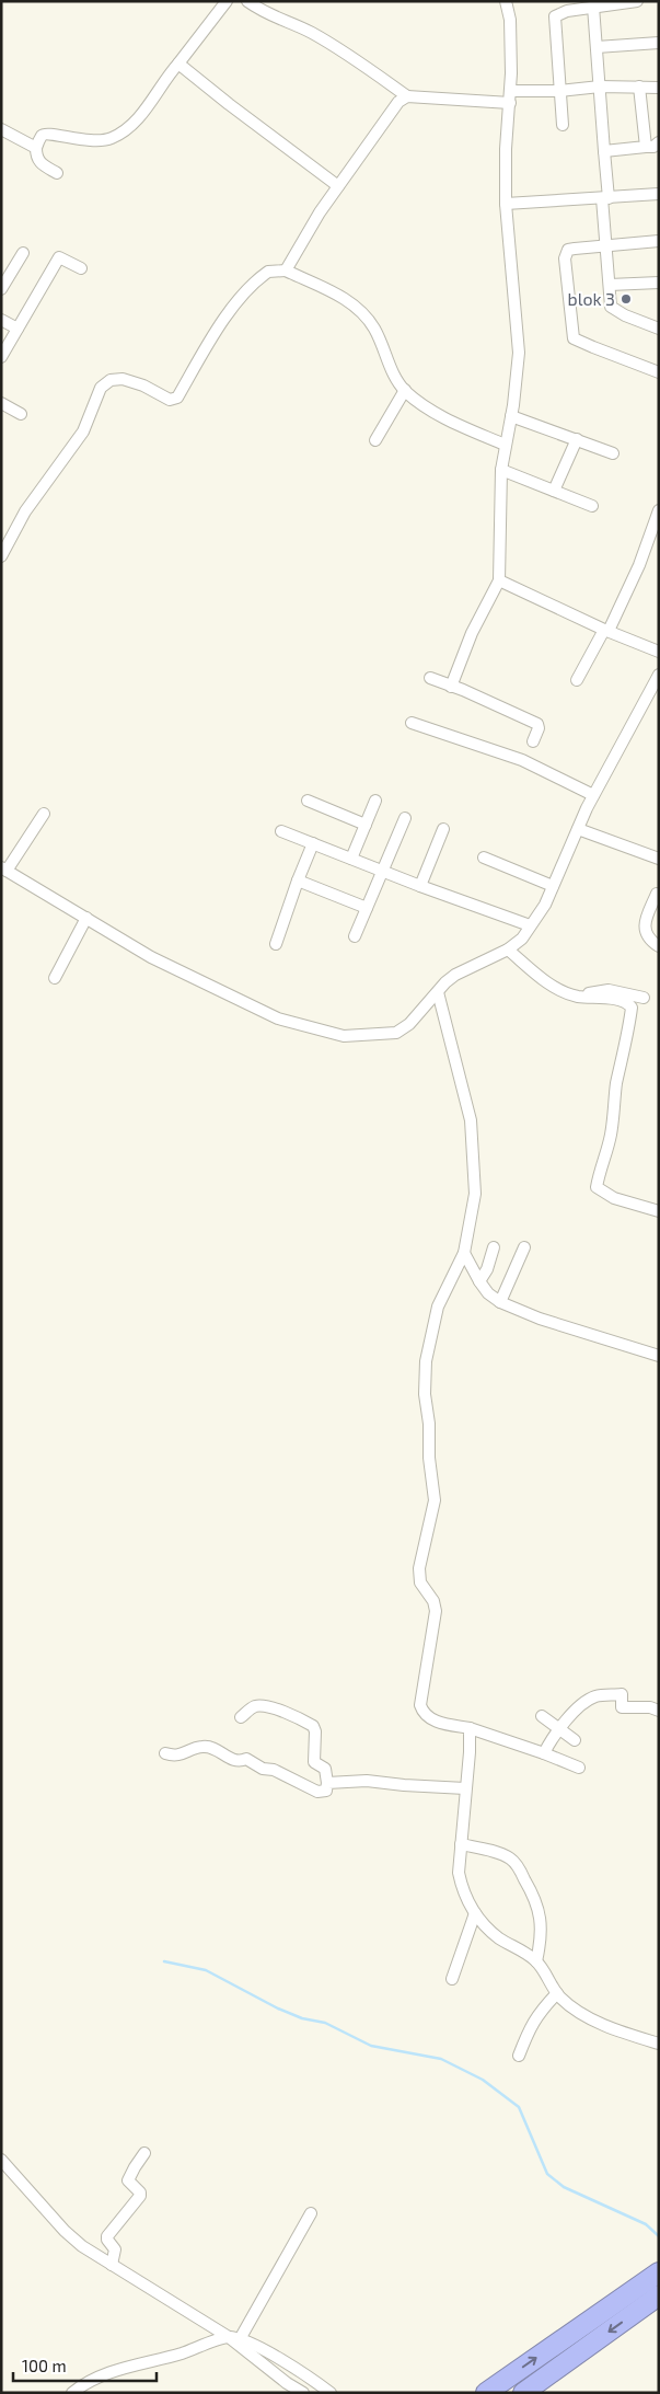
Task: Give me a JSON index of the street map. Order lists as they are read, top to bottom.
{
  "places": ["blok 3"],
  "scale_bar": "100 m"
}
